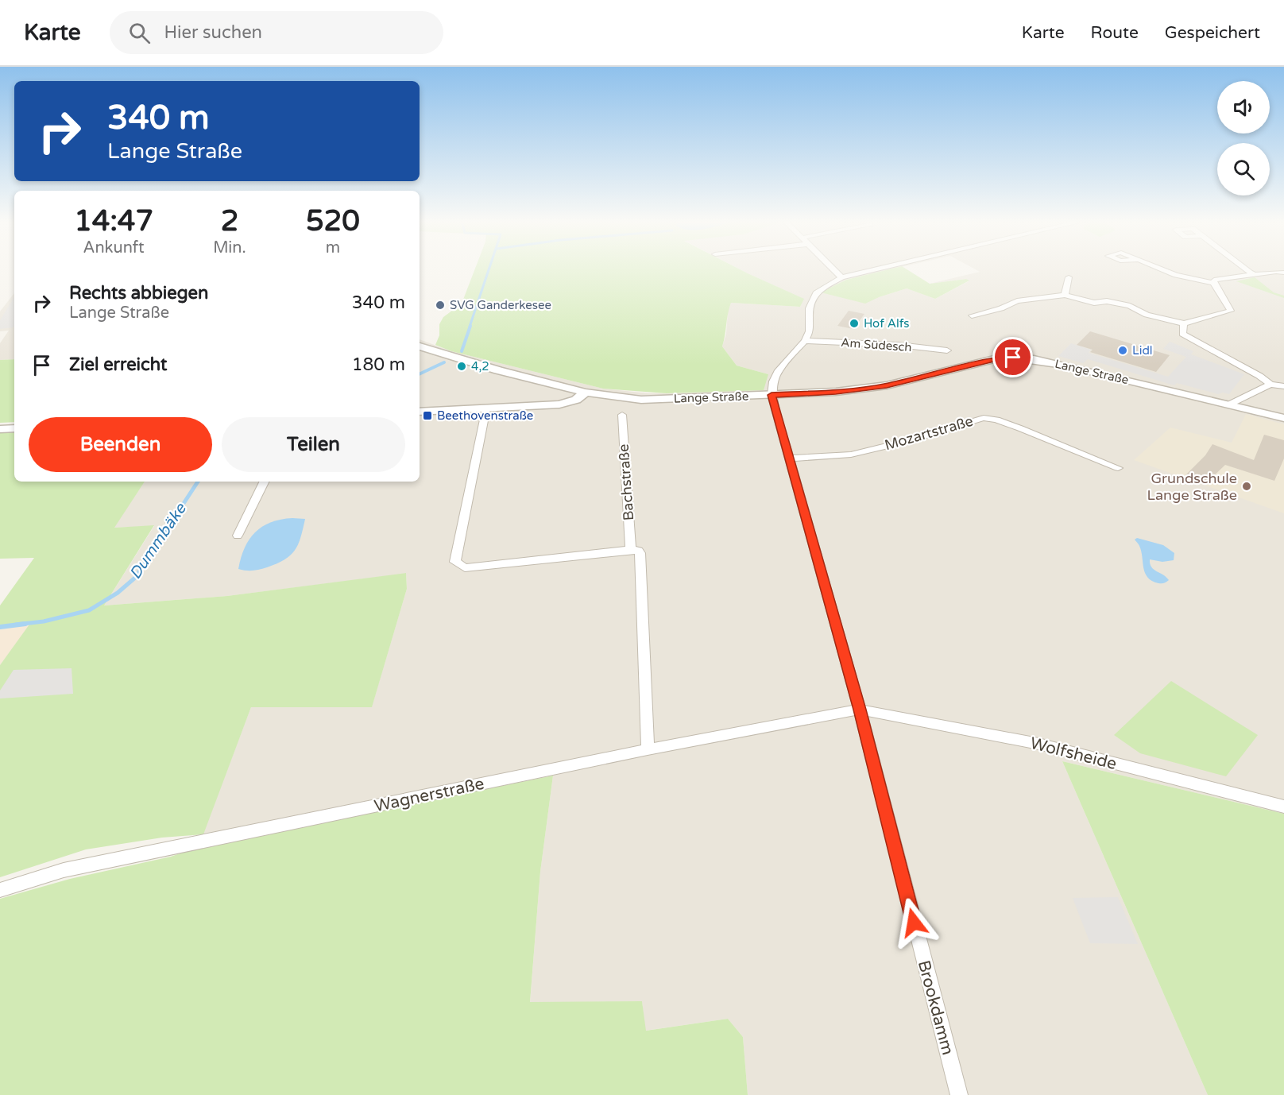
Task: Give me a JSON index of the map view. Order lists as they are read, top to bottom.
{
  "streets": {
    "street": [
      "Am Südesch",
      "Lange Straße",
      "Mozartstraße",
      "Bachstraße",
      "Wolfsheide",
      "Wagnerstraße",
      "Brookdamm"
    ]
  },
  "crossings": [
    ["Lange Straße", "Brookdamm"],
    ["Mozartstraße", "Brookdamm"],
    ["Wolfsheide", "Wagnerstraße"],
    ["Wolfsheide", "Brookdamm"],
    ["Wagnerstraße", "Brookdamm"]
  ],
  "water": ["Dummbäke"],
  "places": {
    "other": [
      "SVG Ganderkesee",
      "Hof Alfs",
      "Lidl",
      "4,2",
      "Grundschule Lange Straße"
    ],
    "transit": ["Beethovenstraße"]
  },
  "page": {
    "header": "Karte",
    "search": "Hier suchen",
    "nav": ["Karte", "Route", "Gespeichert"],
    "turn": ["340 m", "Lange Straße"],
    "eta": [
      "14:47",
      "Ankunft",
      "2",
      "Min.",
      "520",
      "m"
    ],
    "list": [
      {
        "name": "Rechts abbiegen",
        "note": "Lange Straße",
        "value": "340 m"
      },
      {
        "name": "Ziel erreicht",
        "value": "180 m"
      }
    ],
    "buttons": ["Beenden", "Teilen"]
  }
}
